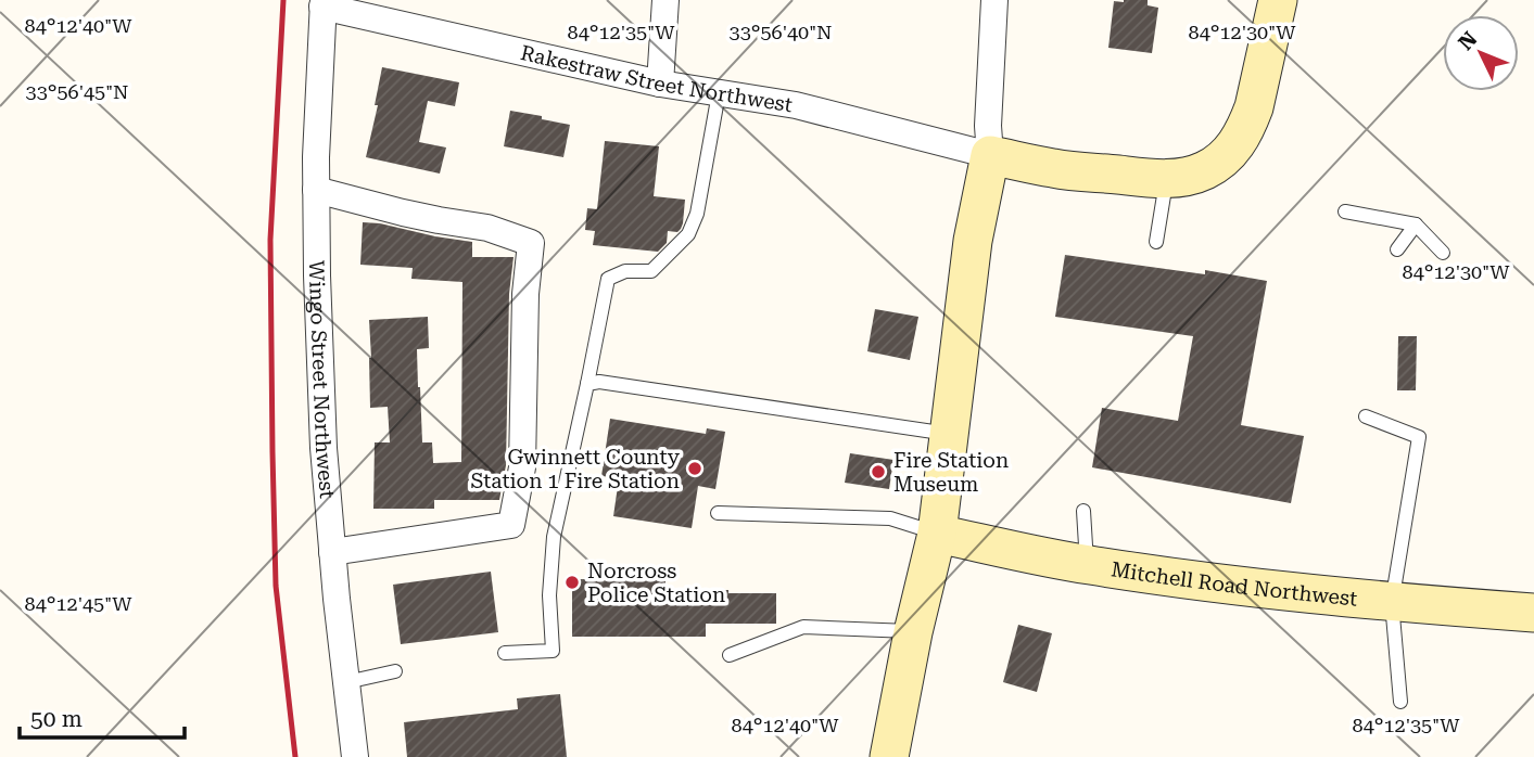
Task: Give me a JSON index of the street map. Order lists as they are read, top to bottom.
{
  "streets": {
    "street": ["Rakestraw Street Northwest", "Wingo Street Northwest", "Mitchell Road Northwest"]
  },
  "crossings": [
    ["Rakestraw Street Northwest", "Wingo Street Northwest"]
  ],
  "places": ["Gwinnett County Station 1 Fire Station", "Fire Station Museum", "Norcross Police Station"],
  "scale_bar": "50 m",
  "north": "top left",
  "coordinates": [
    "84°12'40\"W",
    "84°12'35\"W",
    "84°12'30\"W",
    "33°56'40\"N",
    "33°56'45\"N",
    "84°12'45\"W"
  ]
}
